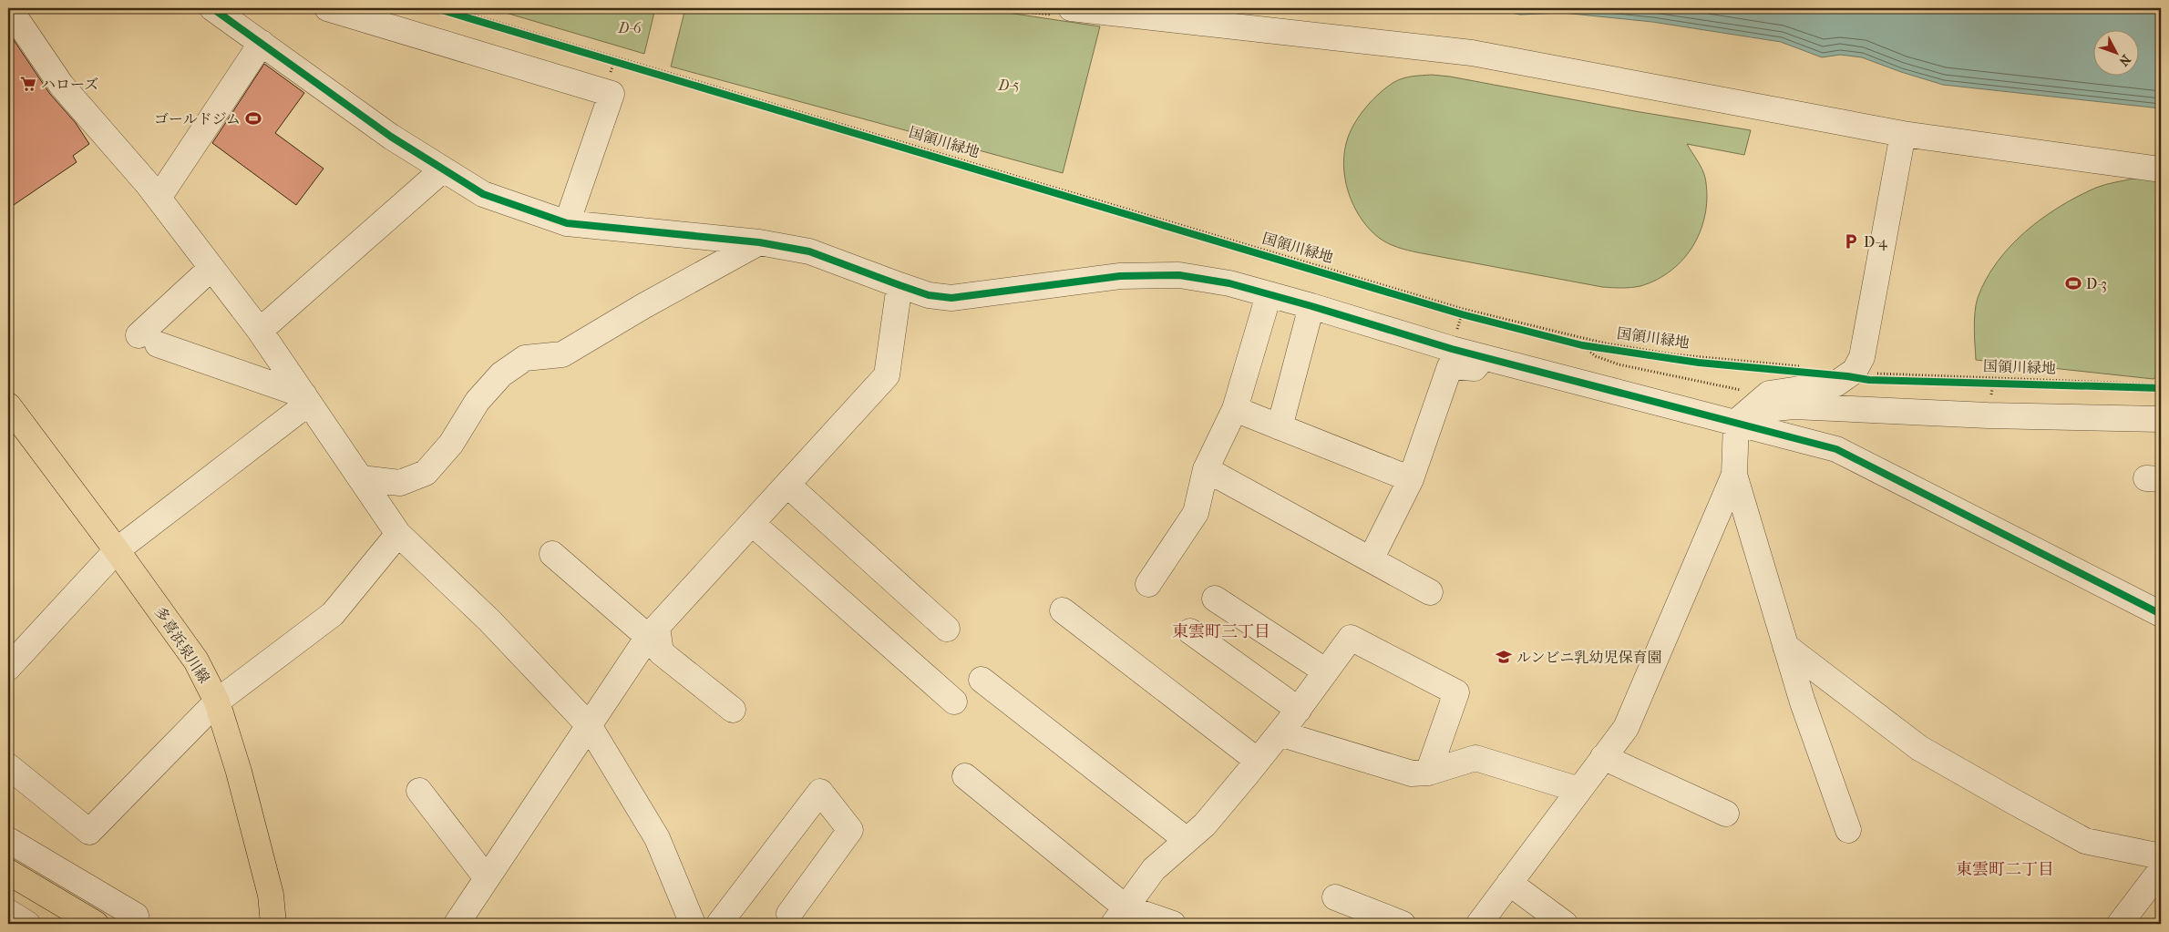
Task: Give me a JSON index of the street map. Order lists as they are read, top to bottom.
{
  "streets": {
    "main road": ["多喜浜泉川線"],
    "cycle path": ["国領川緑地"]
  },
  "districts": ["東雲町三丁目", "東雲町二丁目"],
  "parks": ["D-6", "D-5"],
  "places": {
    "supermarket": ["ハローズ"],
    "sports": ["ゴールドジム", "D-3"],
    "parking": ["D-4"],
    "school or university": ["ルンビニ乳幼児保育園"]
  },
  "north": "bottom right"
}
